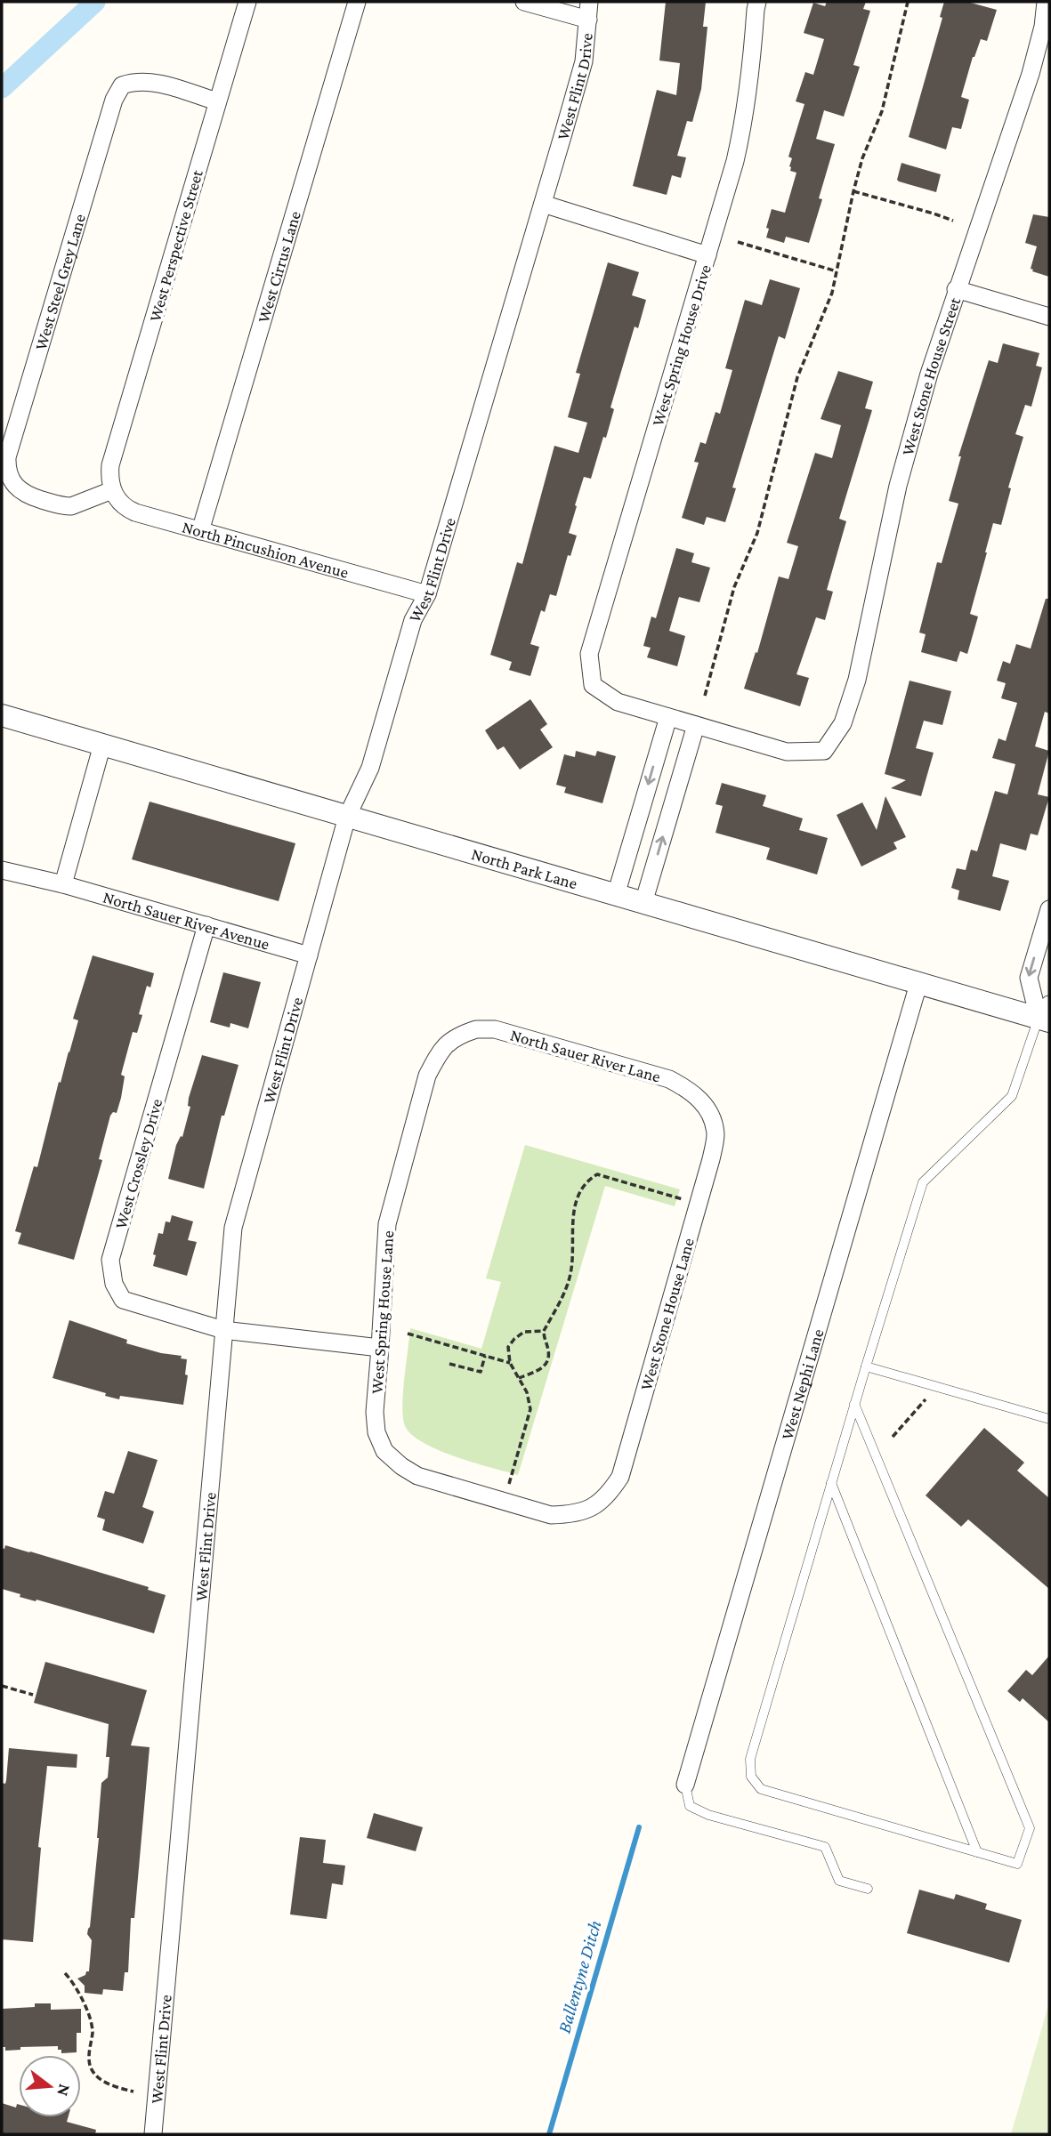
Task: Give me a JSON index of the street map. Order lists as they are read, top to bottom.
{
  "streets": {
    "street": [
      "West Flint Drive",
      "West Perspective Street",
      "West Cirrus Lane",
      "West Steel Grey Lane",
      "West Spring House Drive",
      "West Stone House Street",
      "North Pincushion Avenue",
      "North Park Lane",
      "North Sauer River Avenue",
      "North Sauer River Lane",
      "West Crossley Drive",
      "West Spring House Lane",
      "West Stone House Lane",
      "West Nephi Lane"
    ]
  },
  "crossings": [
    ["West Flint Drive", "North Pincushion Avenue"],
    ["West Flint Drive", "North Park Lane"],
    ["West Flint Drive", "North Sauer River Avenue"],
    ["West Flint Drive", "West Crossley Drive"],
    ["West Perspective Street", "West Steel Grey Lane"],
    ["West Perspective Street", "North Pincushion Avenue"],
    ["West Cirrus Lane", "North Pincushion Avenue"],
    ["West Steel Grey Lane", "North Pincushion Avenue"],
    ["North Park Lane", "West Nephi Lane"],
    ["North Sauer River Avenue", "West Crossley Drive"],
    ["North Sauer River Lane", "West Spring House Lane"],
    ["North Sauer River Lane", "West Stone House Lane"],
    ["West Spring House Lane", "West Stone House Lane"]
  ],
  "water": ["Ballentyne Ditch"],
  "north": "right"
}
